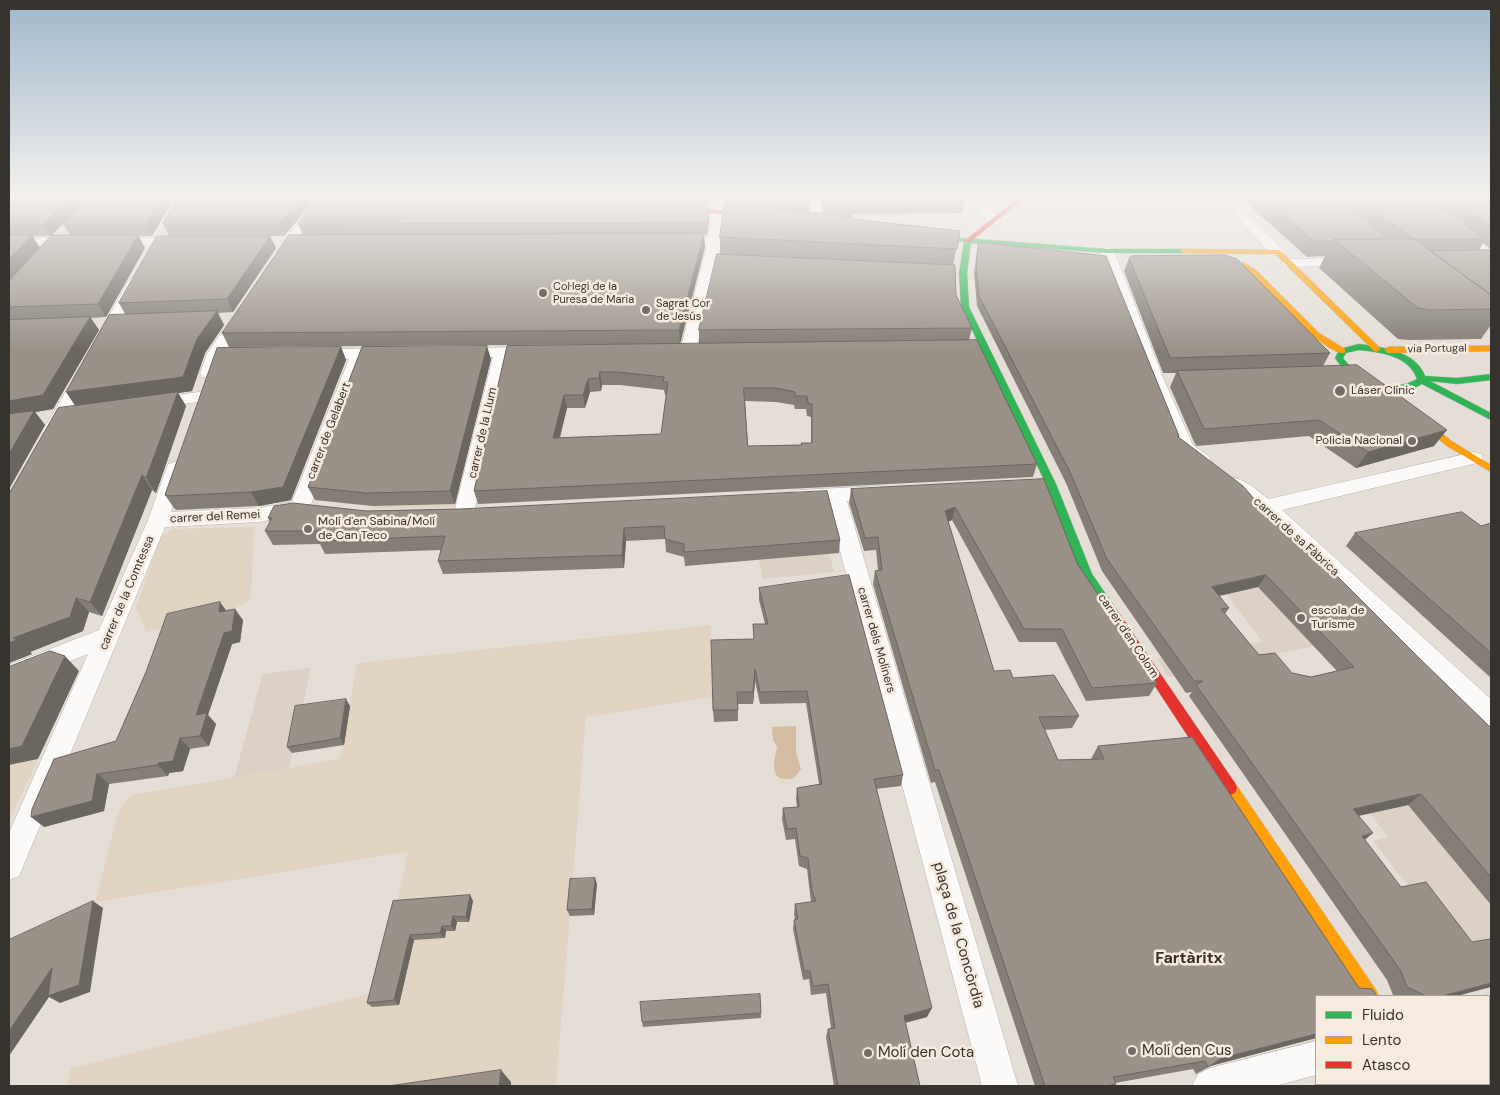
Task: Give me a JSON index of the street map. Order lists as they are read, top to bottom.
{
  "streets": {
    "main road": ["via Portugal", "carrer d'en Colom"],
    "street": [
      "carrer de Gelabert",
      "carrer de la Llum",
      "carrer del Remei",
      "carrer de sa Fàbrica",
      "carrer de la Comtessa",
      "carrer dels Moliners",
      "plaça de la Concòrdia"
    ]
  },
  "crossings": [
    ["carrer de Gelabert", "carrer del Remei"],
    ["carrer del Remei", "carrer de la Comtessa"],
    ["carrer dels Moliners", "plaça de la Concòrdia"]
  ],
  "districts": ["Fartàritx"],
  "places": [
    "Col·legi de la Puresa de Maria",
    "Sagrat Cor de Jesús",
    "Láser Clínic",
    "Policia Nacional",
    "Molí d'en Sabina/Molí de Can Teco",
    "escola de Turisme",
    "Molí den Cus",
    "Molí den Cota"
  ],
  "legend": ["Fluido", "Lento", "Atasco"]
}
